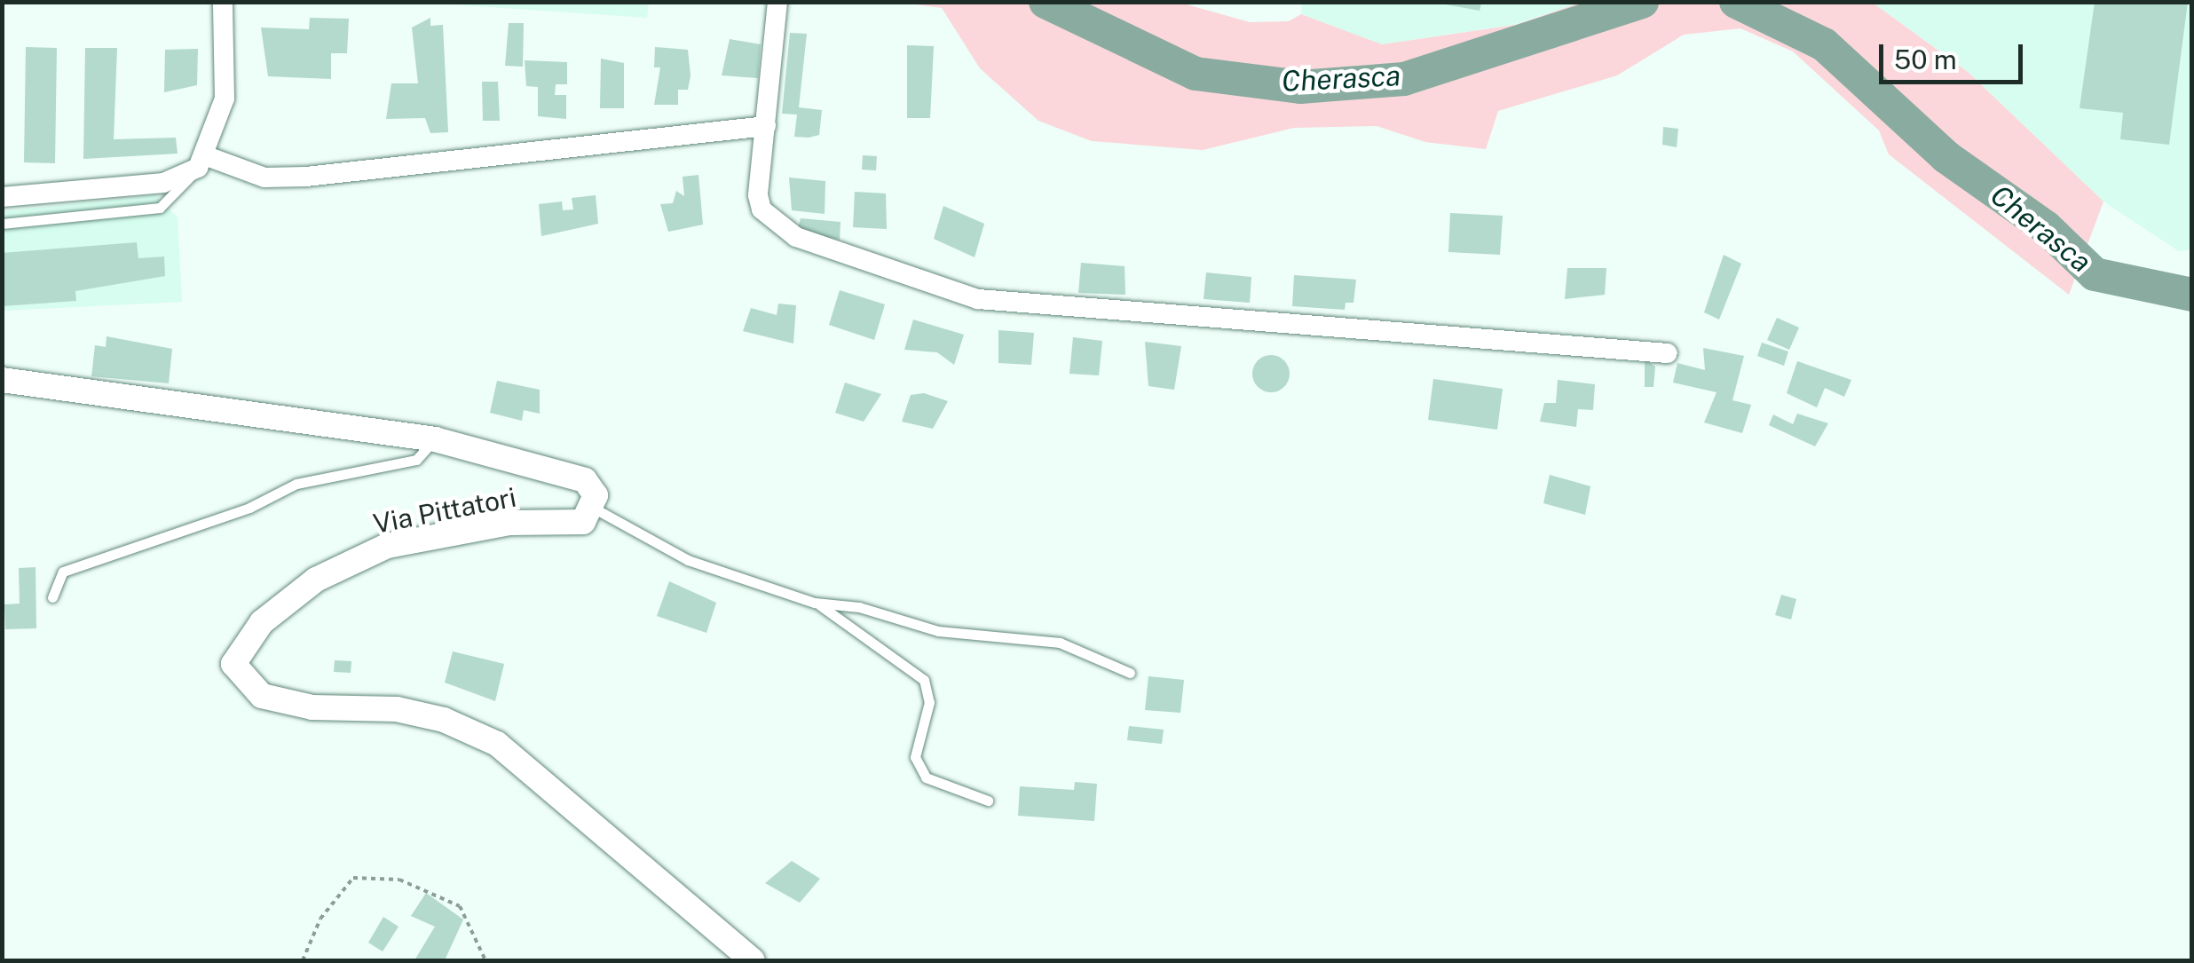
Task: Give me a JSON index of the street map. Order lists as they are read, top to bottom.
{
  "streets": {
    "street": ["Via Pittatori"]
  },
  "water": ["Cherasca"],
  "scale_bar": "50 m"
}
